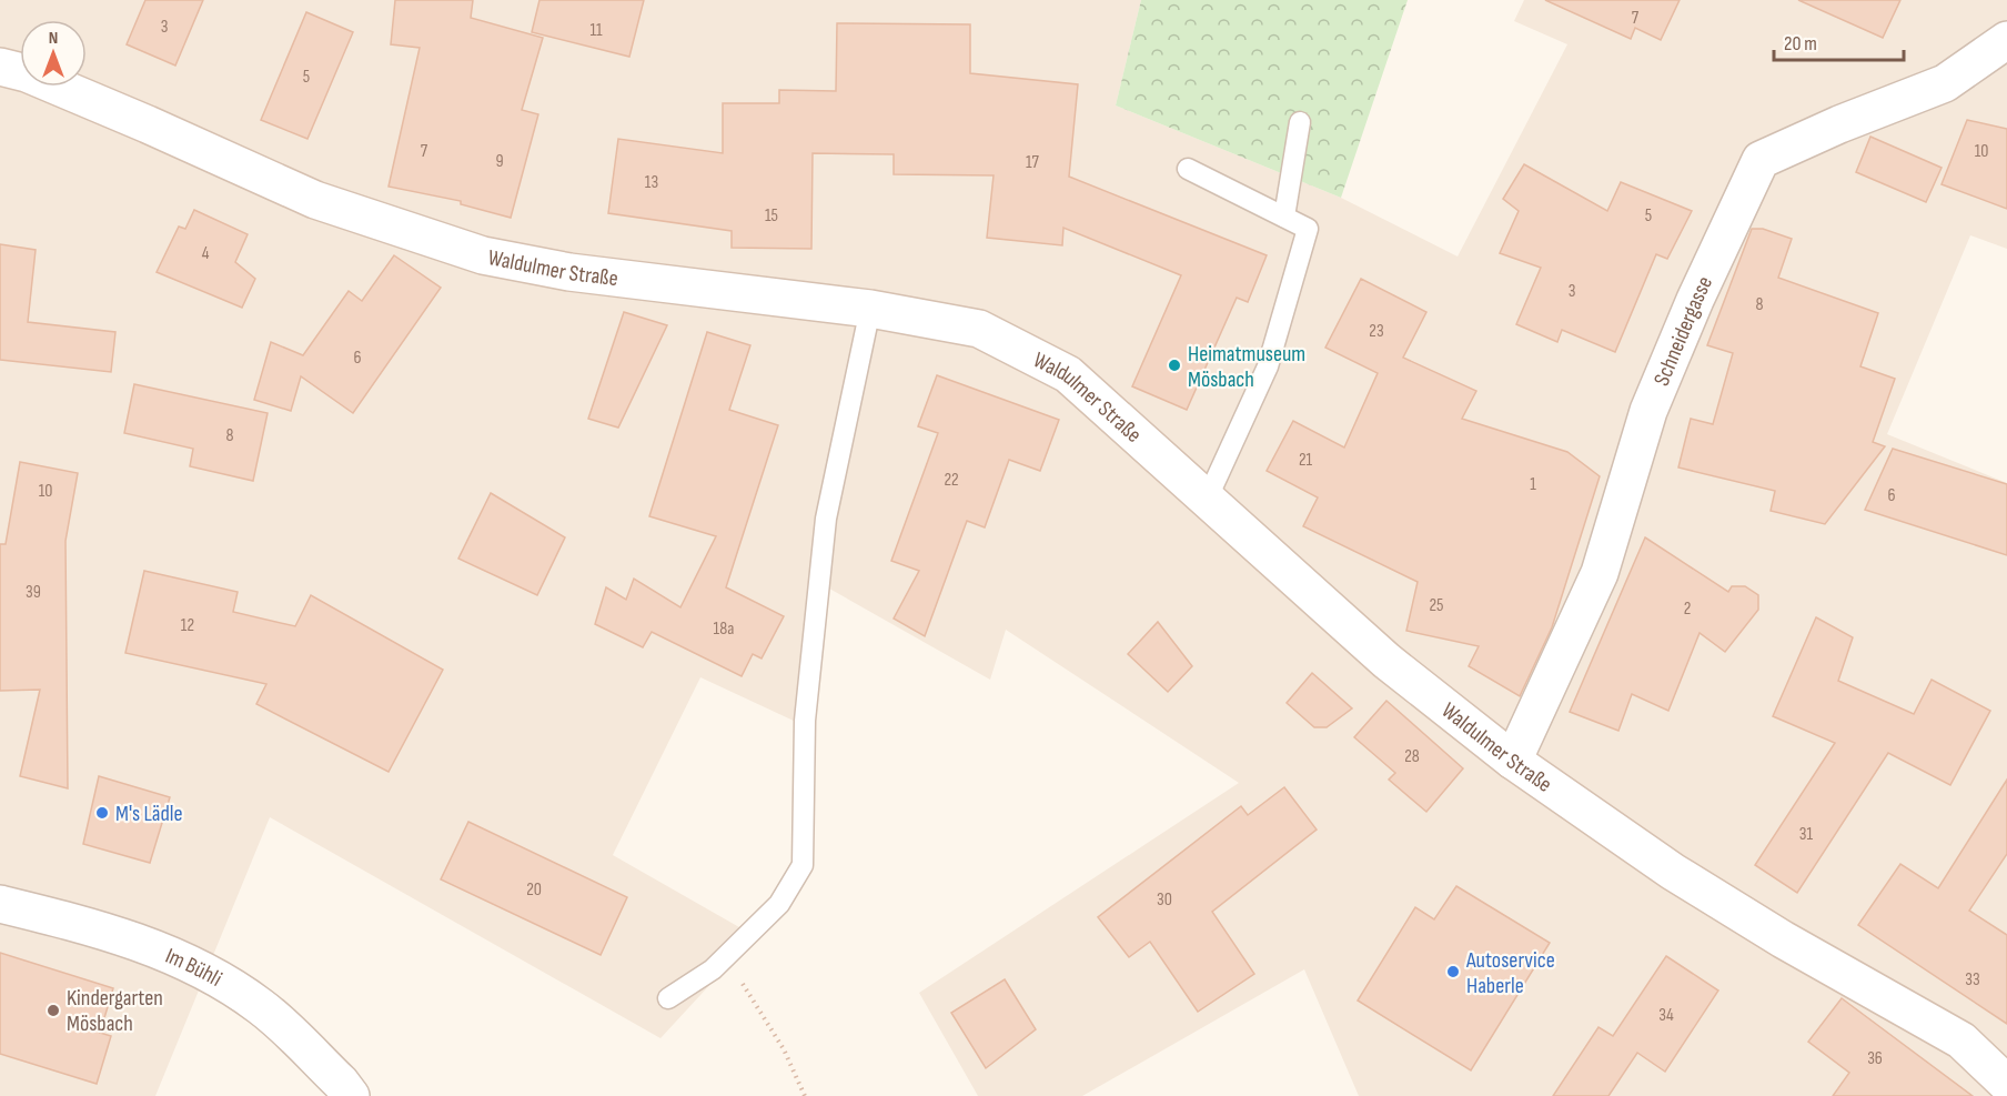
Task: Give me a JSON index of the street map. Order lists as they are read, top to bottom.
{
  "streets": {
    "street": ["Waldulmer Straße", "Schneidergasse", "Im Bühli"]
  },
  "crossings": [
    ["Waldulmer Straße", "Schneidergasse"]
  ],
  "places": [
    "Heimatmuseum Mösbach",
    "M's Lädle",
    "Autoservice Haberle",
    "Kindergarten Mösbach"
  ],
  "house_numbers": [
    "7",
    "3",
    "11",
    "5",
    "7",
    "10",
    "9",
    "17",
    "13",
    "15",
    "5",
    "4",
    "3",
    "8",
    "23",
    "6",
    "8",
    "21",
    "22",
    "1",
    "10",
    "6",
    "39",
    "25",
    "2",
    "12",
    "18a",
    "28",
    "31",
    "20",
    "30",
    "33",
    "34",
    "36"
  ],
  "scale_bar": "20 m",
  "north": "top"
}
